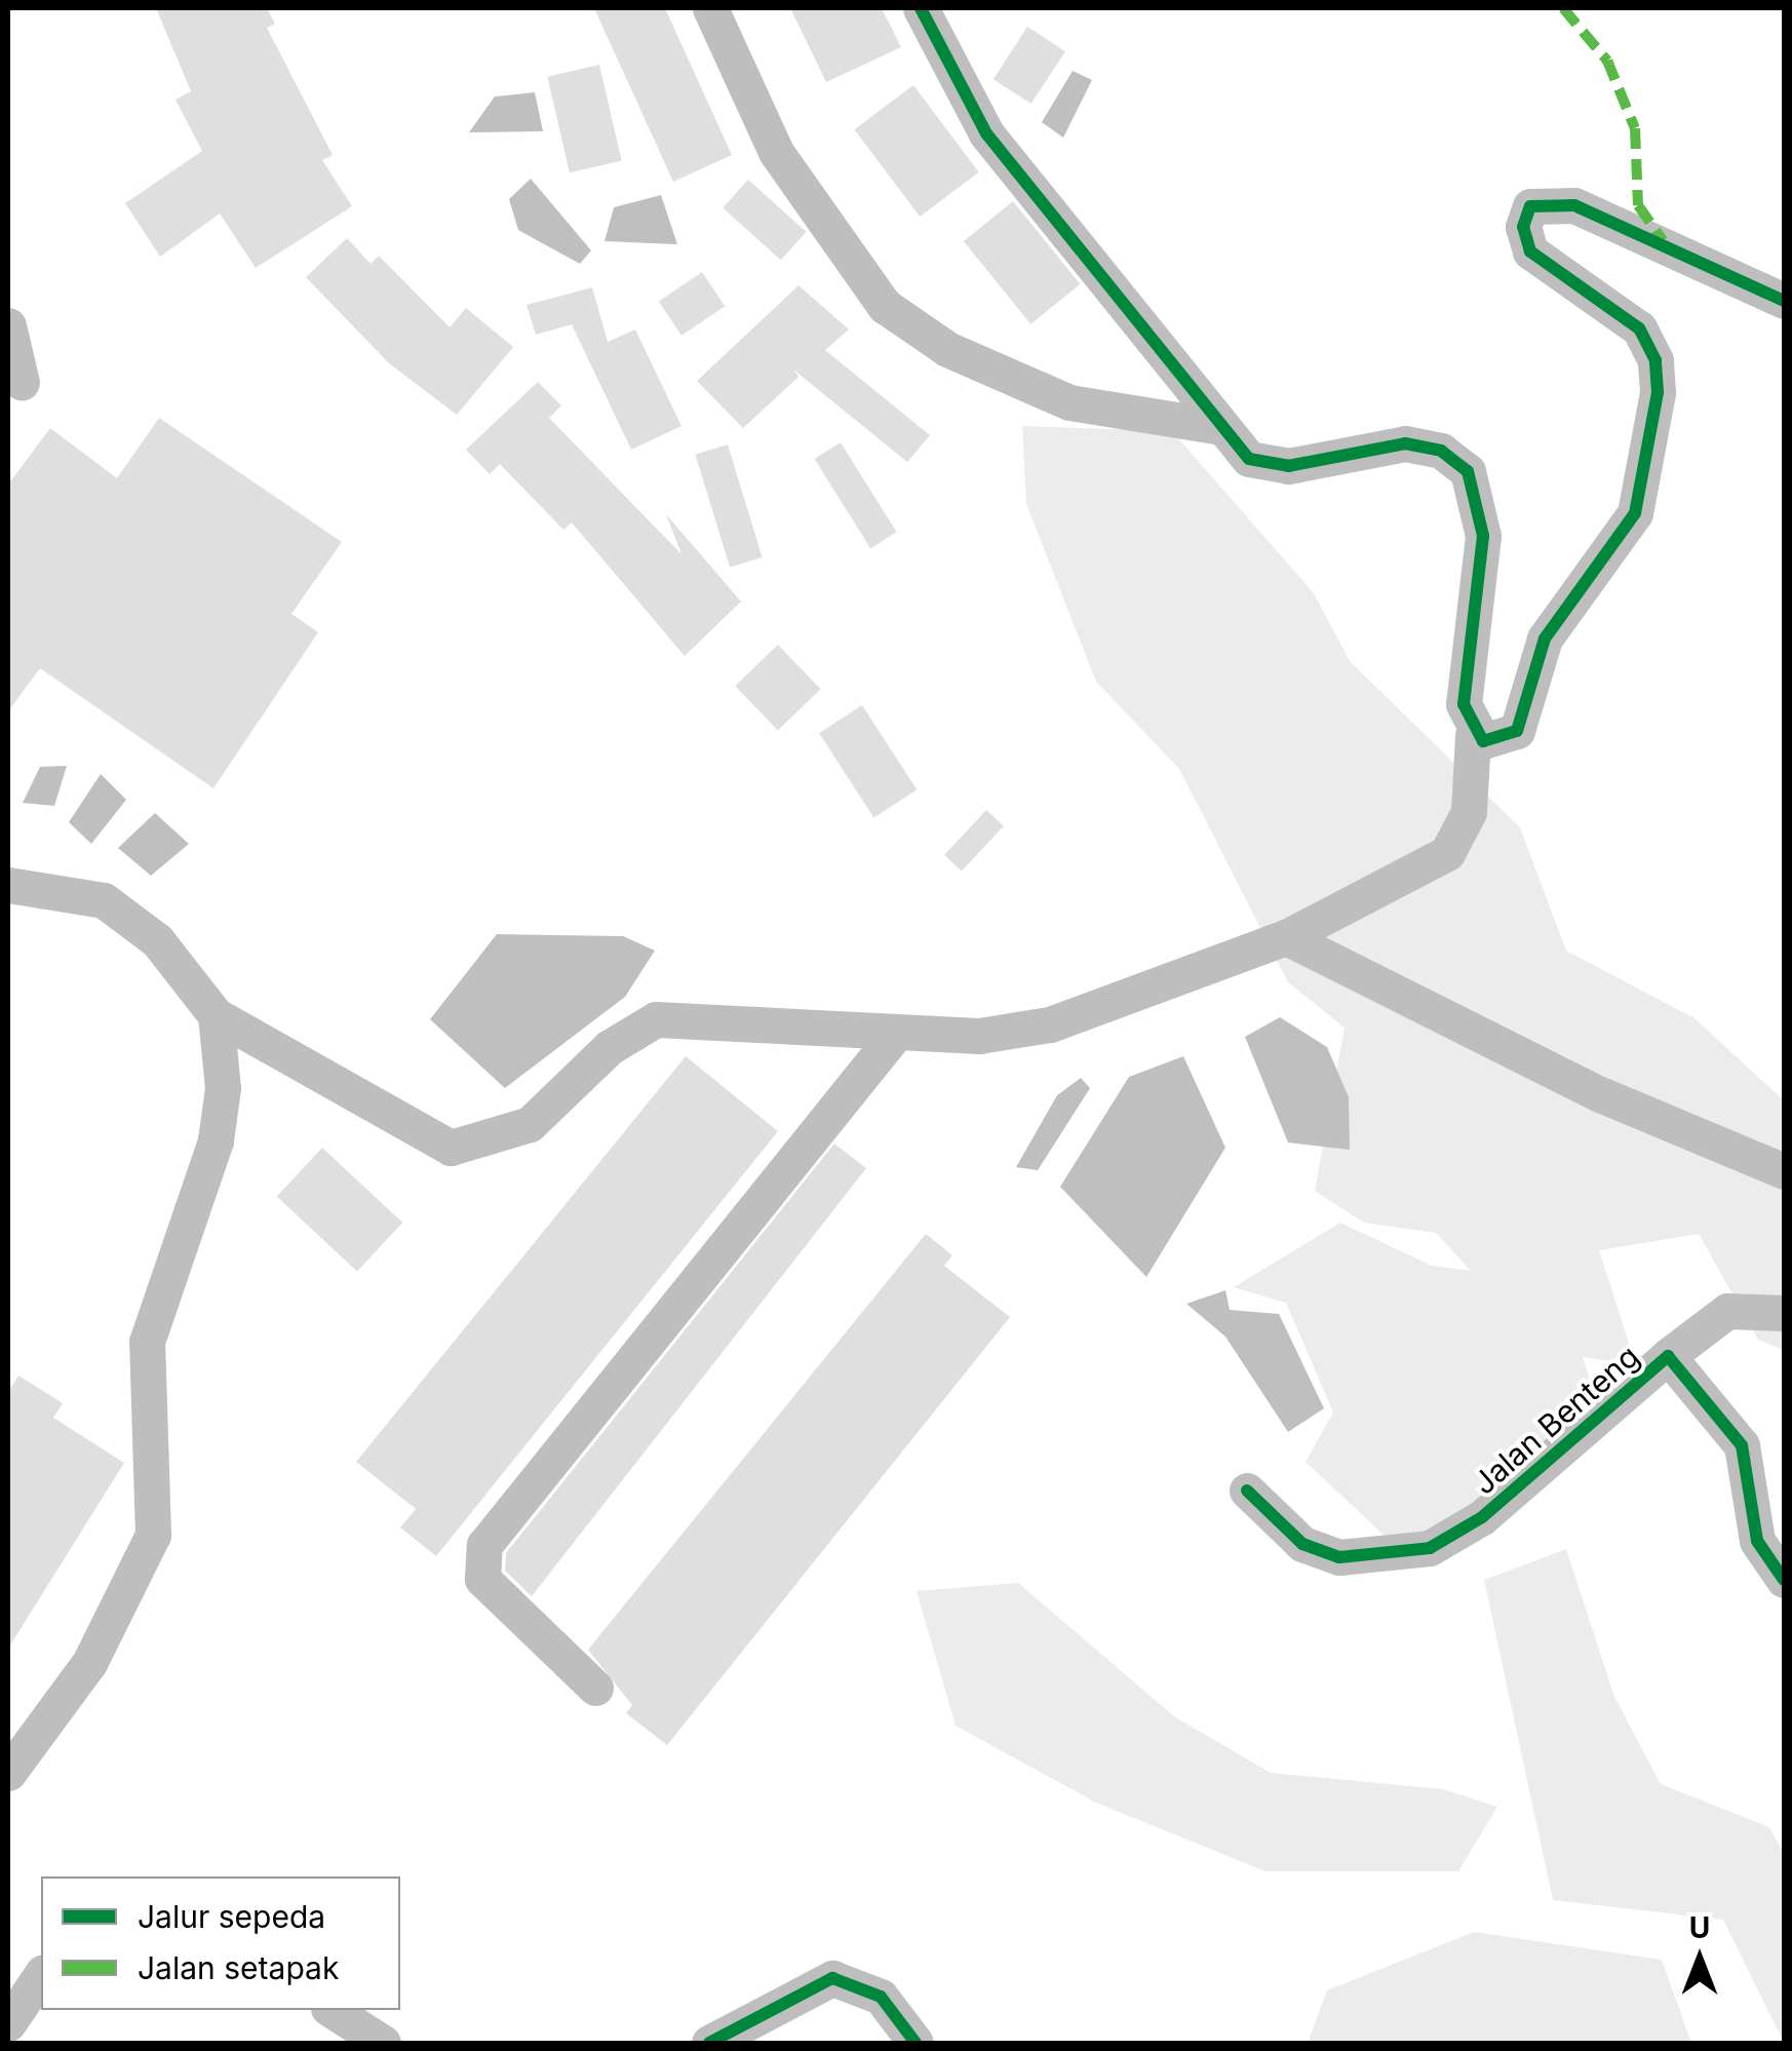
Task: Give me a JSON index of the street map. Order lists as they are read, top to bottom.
{
  "streets": {
    "street": ["Jalan Benteng"]
  },
  "legend": ["Jalur sepeda", "Jalan setapak"],
  "north": "top"
}
